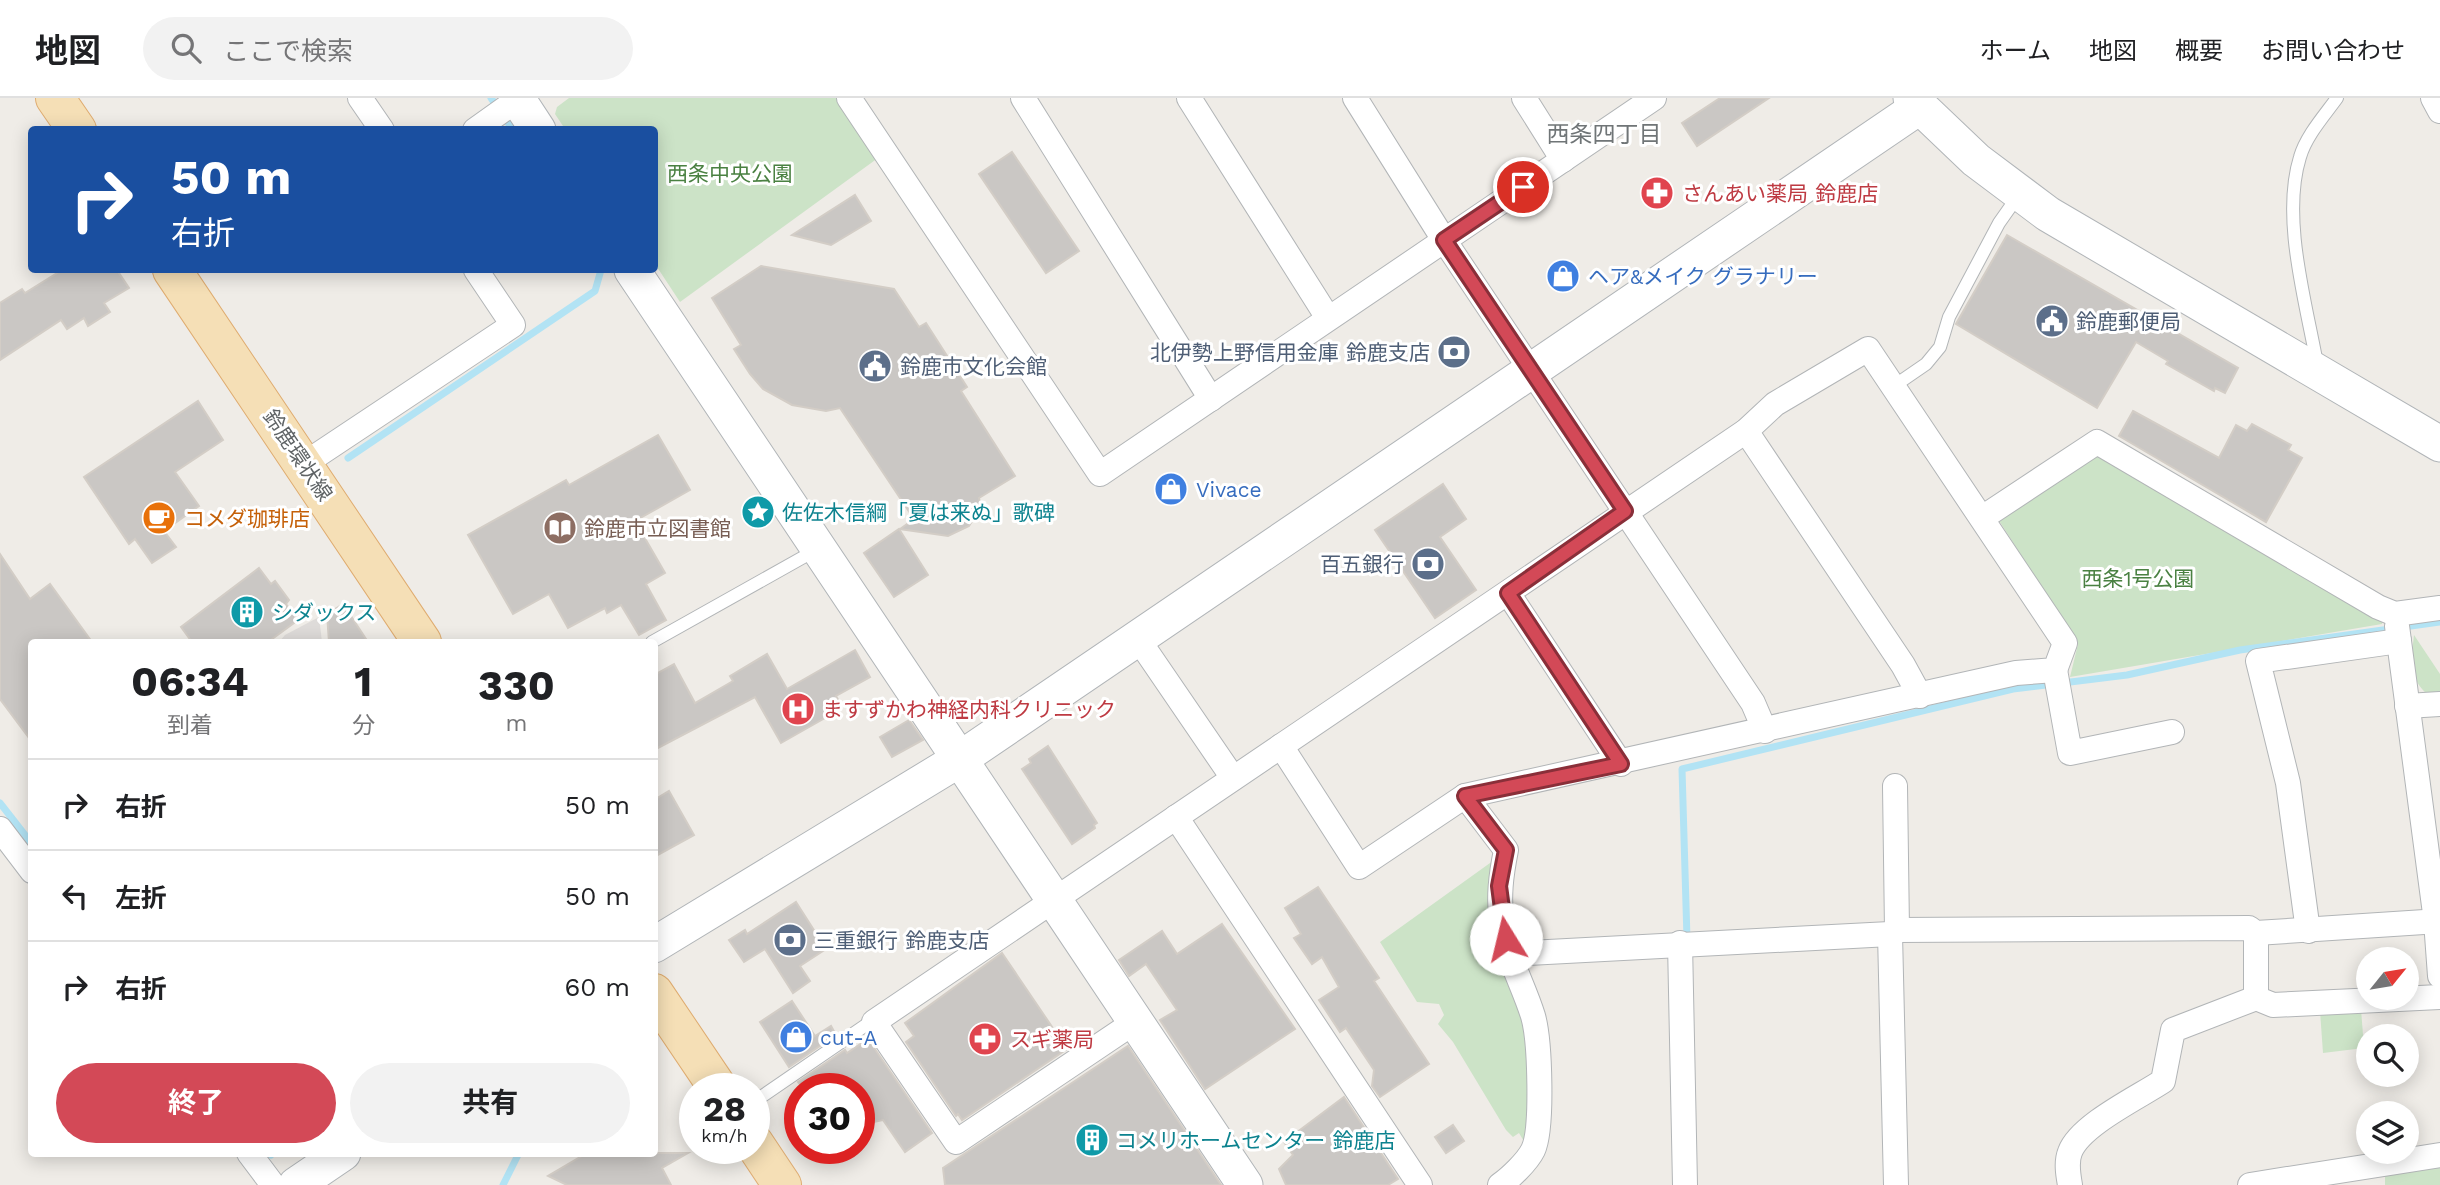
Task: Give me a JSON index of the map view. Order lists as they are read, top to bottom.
{
  "streets": {
    "main road": ["鈴鹿環状線"]
  },
  "districts": ["西条四丁目"],
  "parks": ["西条中央公園", "西条1号公園"],
  "places": {
    "pharmacy": ["さんあい薬局 鈴鹿店", "スギ薬局"],
    "shop": ["ヘア&メイク グラナリー", "Vivace", "cut-A"],
    "public building": ["鈴鹿郵便局", "鈴鹿市文化会館"],
    "bank": ["北伊勢上野信用金庫 鈴鹿支店", "百五銀行", "三重銀行 鈴鹿支店"],
    "place": ["佐佐木信綱「夏は来ぬ」歌碑"],
    "cafe": ["コメダ珈琲店"],
    "library": ["鈴鹿市立図書館"],
    "building": ["シダックス", "コメリホームセンター 鈴鹿店"],
    "hospital": ["ますずかわ神経内科クリニック"]
  },
  "north": "top right",
  "page": {
    "header": "地図",
    "search": "ここで検索",
    "nav": [
      "ホーム",
      "地図",
      "概要",
      "お問い合わせ"
    ],
    "turn": ["50 m", "右折"],
    "eta": [
      "06:34",
      "到着",
      "1",
      "分",
      "330",
      "m"
    ],
    "list": [
      {
        "name": "右折",
        "value": "50 m"
      },
      {
        "name": "左折",
        "value": "50 m"
      },
      {
        "name": "右折",
        "value": "60 m"
      }
    ],
    "buttons": ["終了", "共有"],
    "speed": "28 km/h",
    "limit": "30"
  }
}
